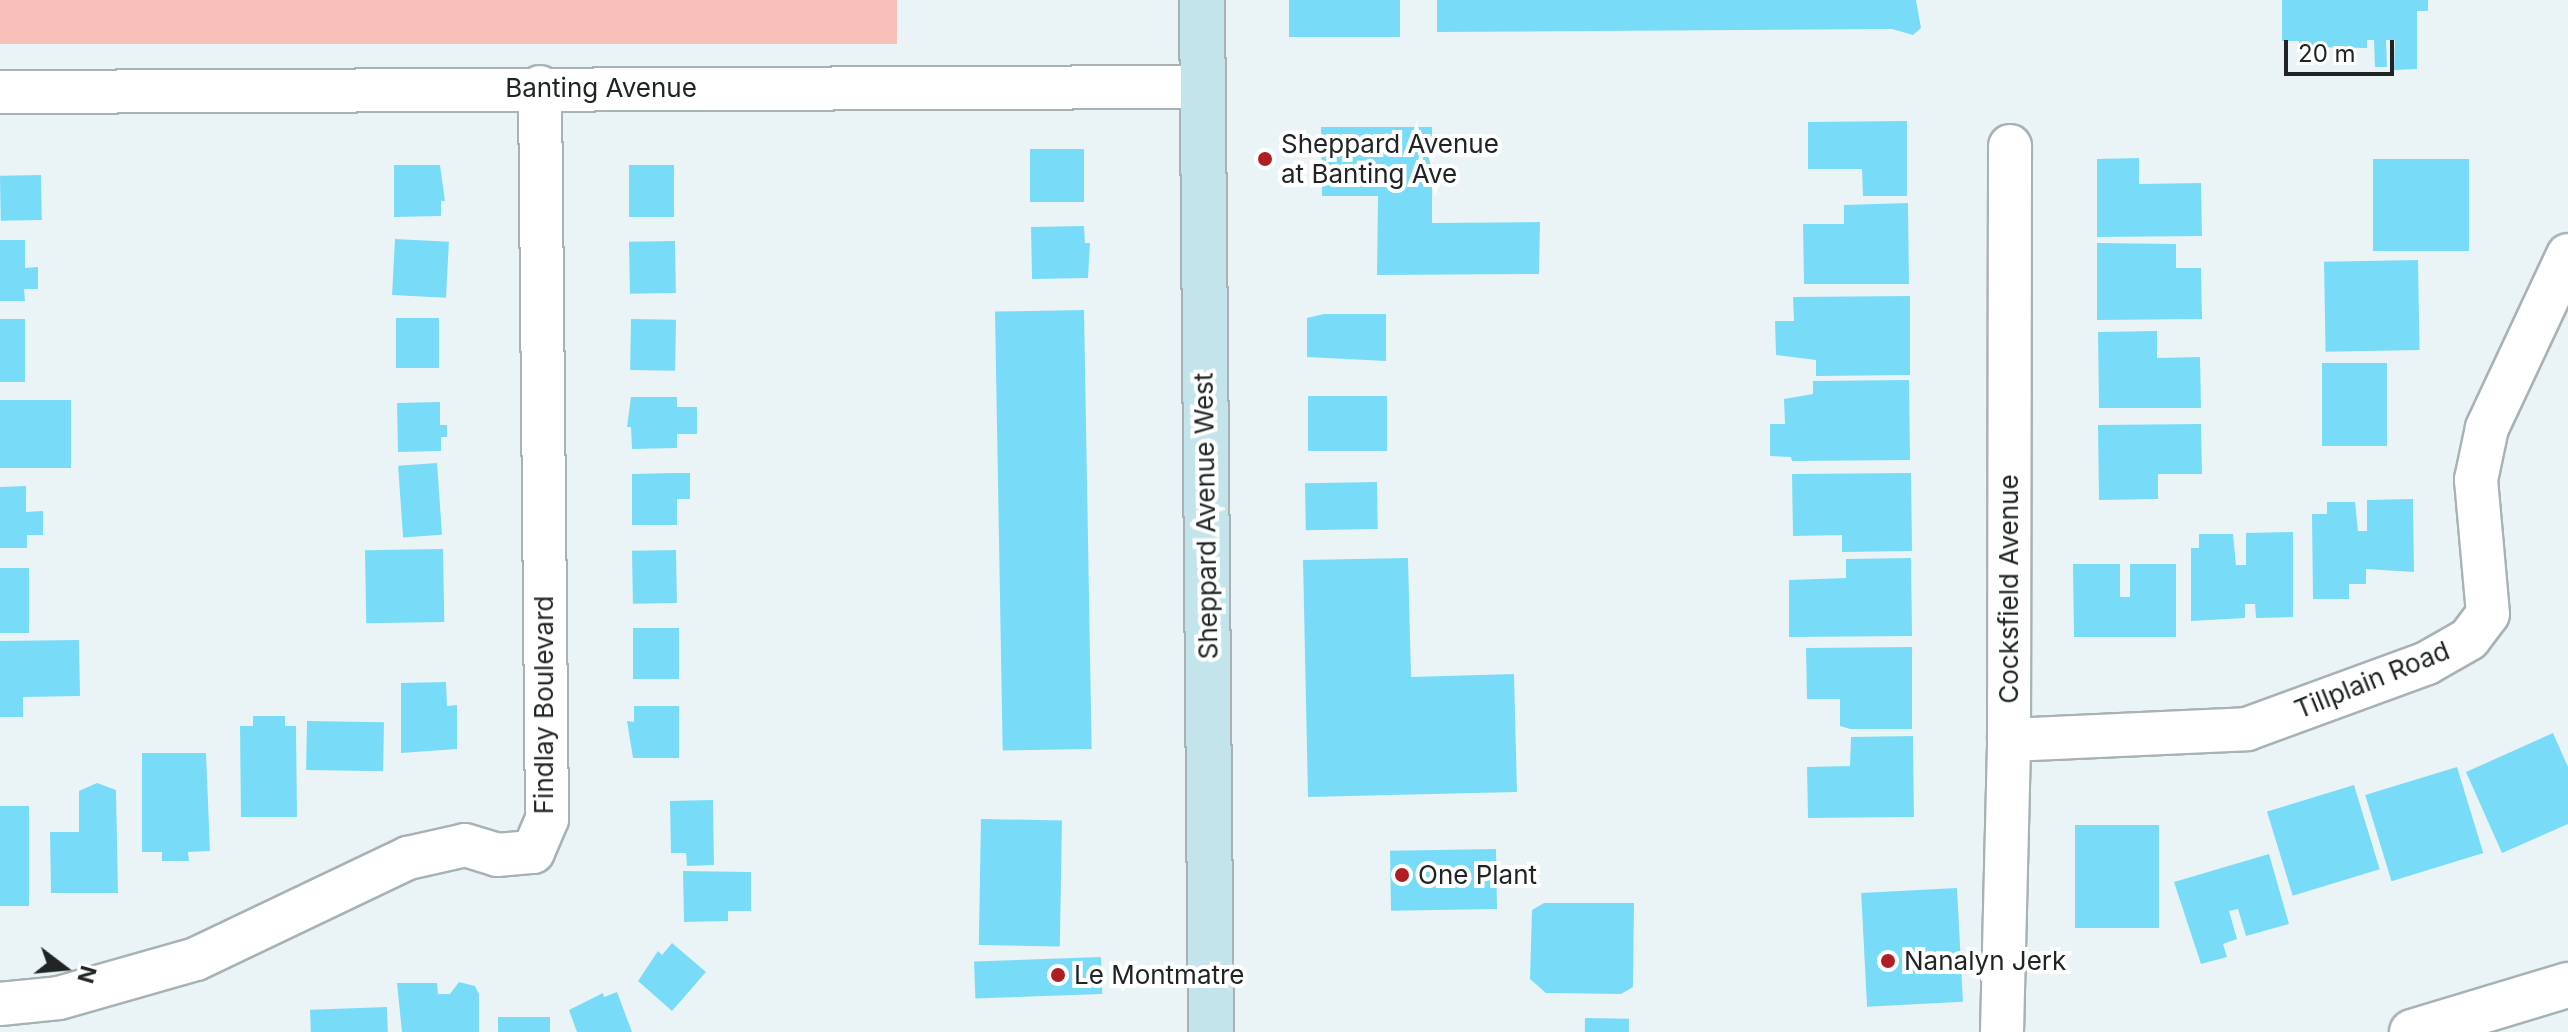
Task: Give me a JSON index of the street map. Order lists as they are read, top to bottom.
{
  "streets": {
    "main road": ["Sheppard Avenue West"],
    "street": [
      "Banting Avenue",
      "Cocksfield Avenue",
      "Tillplain Road",
      "Findlay Boulevard"
    ]
  },
  "crossings": [
    ["Banting Avenue", "Sheppard Avenue West"],
    ["Banting Avenue", "Findlay Boulevard"],
    ["Cocksfield Avenue", "Tillplain Road"]
  ],
  "places": [
    "Sheppard Avenue at Banting Ave",
    "One Plant",
    "Nanalyn Jerk",
    "Le Montmatre"
  ],
  "scale_bar": "20 m",
  "north": "right"
}
